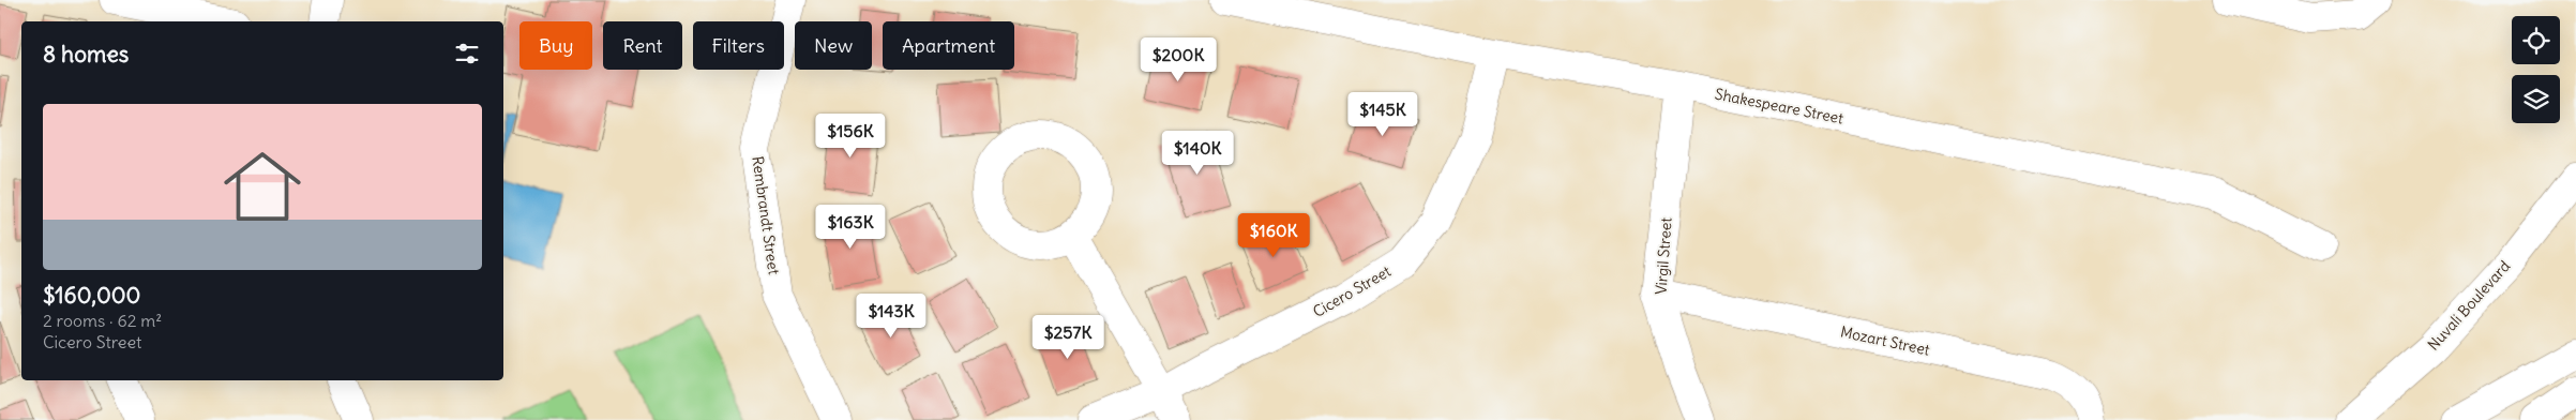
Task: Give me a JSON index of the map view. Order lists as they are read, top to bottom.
{
  "streets": {
    "main road": [
      "Shakespeare Street",
      "Rembrandt Street",
      "Virgil Street",
      "Cicero Street",
      "Nuvali Boulevard",
      "Mozart Street"
    ]
  },
  "crossings": [
    ["Shakespeare Street", "Virgil Street"],
    ["Shakespeare Street", "Cicero Street"],
    ["Virgil Street", "Mozart Street"]
  ],
  "page": {
    "chip": [
      "Buy",
      "Rent",
      "Filters",
      "New",
      "Apartment"
    ],
    "heading": "8 homes",
    "price": [
      "$200K",
      "$145K",
      "$156K",
      "$140K",
      "$163K",
      "$160K",
      "$143K",
      "$257K"
    ],
    "list": [
      {
        "name": "$160,000",
        "note": "2 rooms · 62 m² · Cicero Street"
      }
    ]
  }
}
